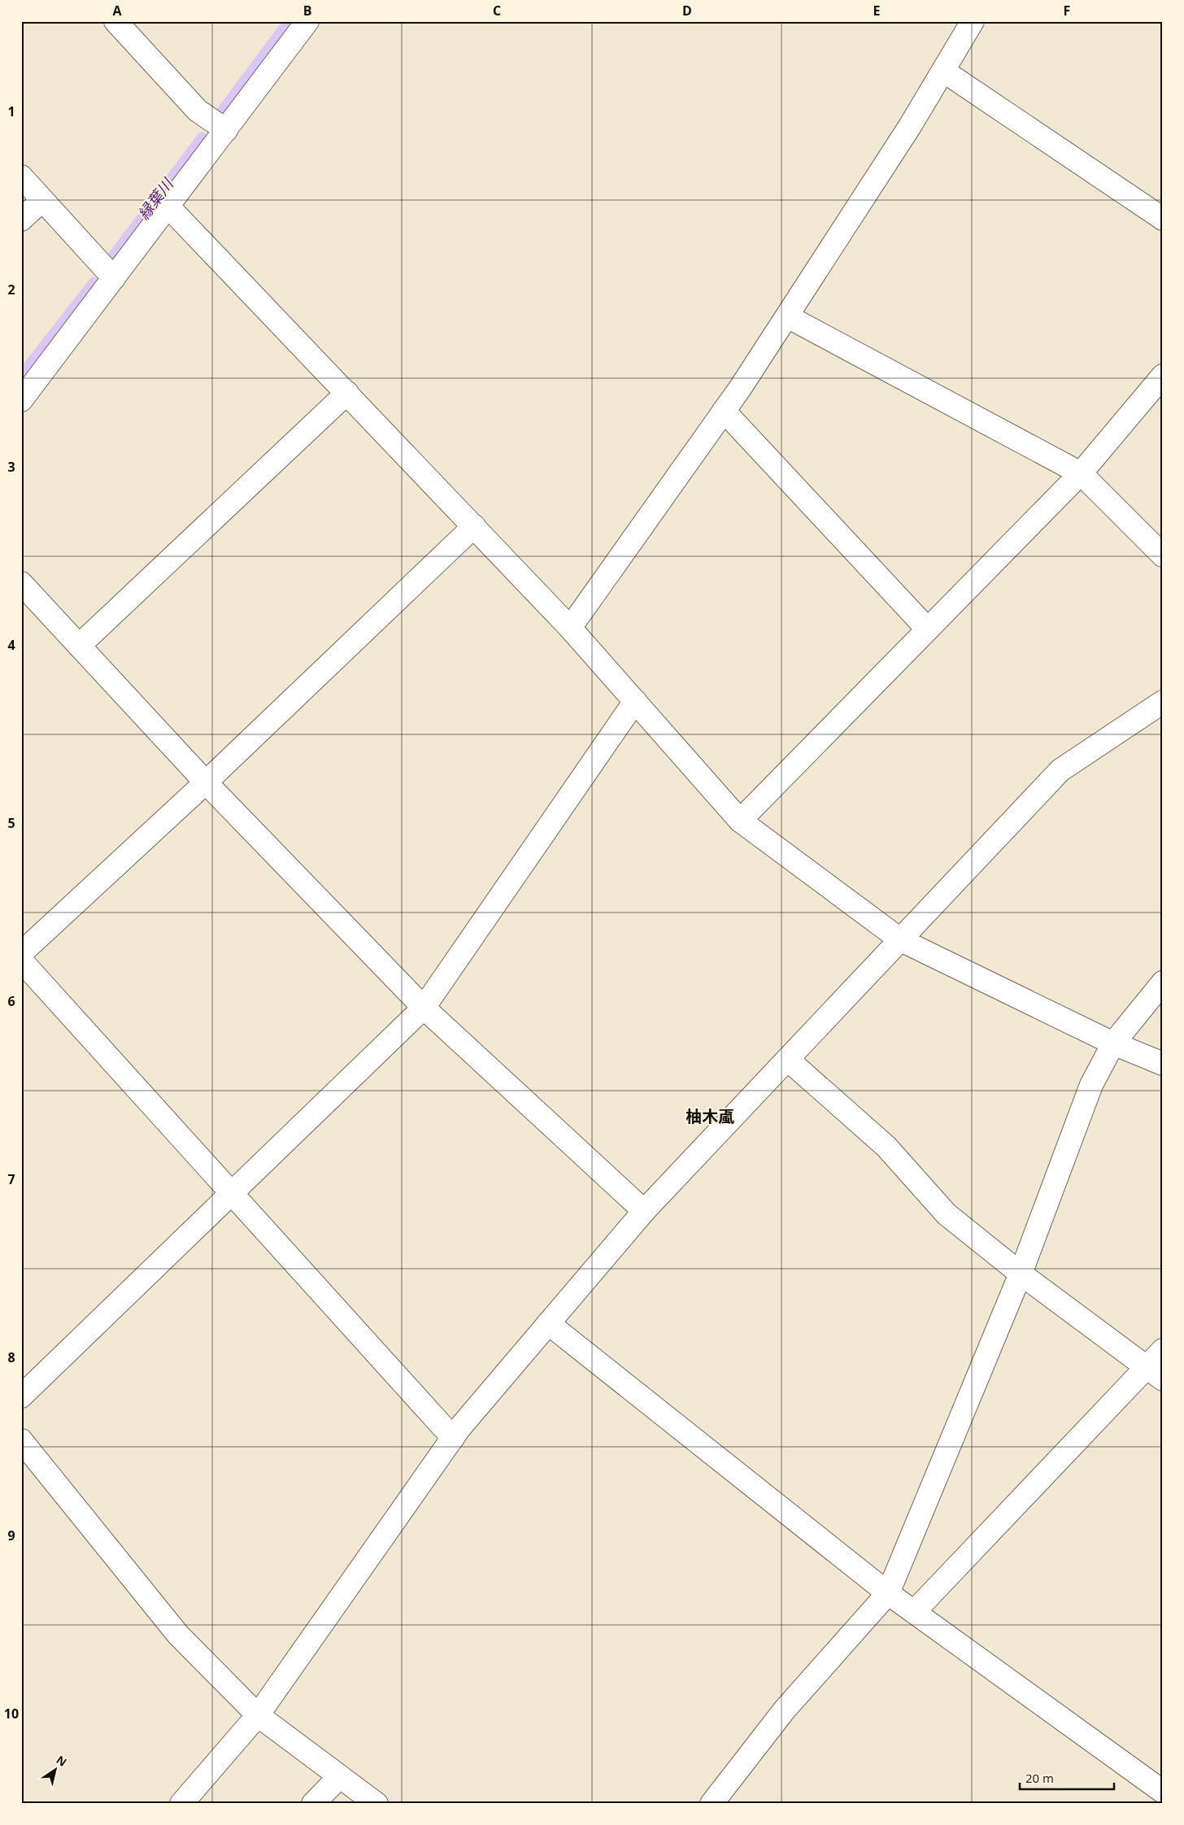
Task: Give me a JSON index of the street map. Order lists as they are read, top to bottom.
{
  "districts": ["柚木颪"],
  "water": ["縁葉川"],
  "scale_bar": "20 m",
  "north": "top right",
  "grid": {
    "columns": [
      "A",
      "B",
      "C",
      "D",
      "E",
      "F"
    ],
    "rows": [
      "1",
      "2",
      "3",
      "4",
      "5",
      "6",
      "7",
      "8",
      "9",
      "10"
    ]
  }
}
